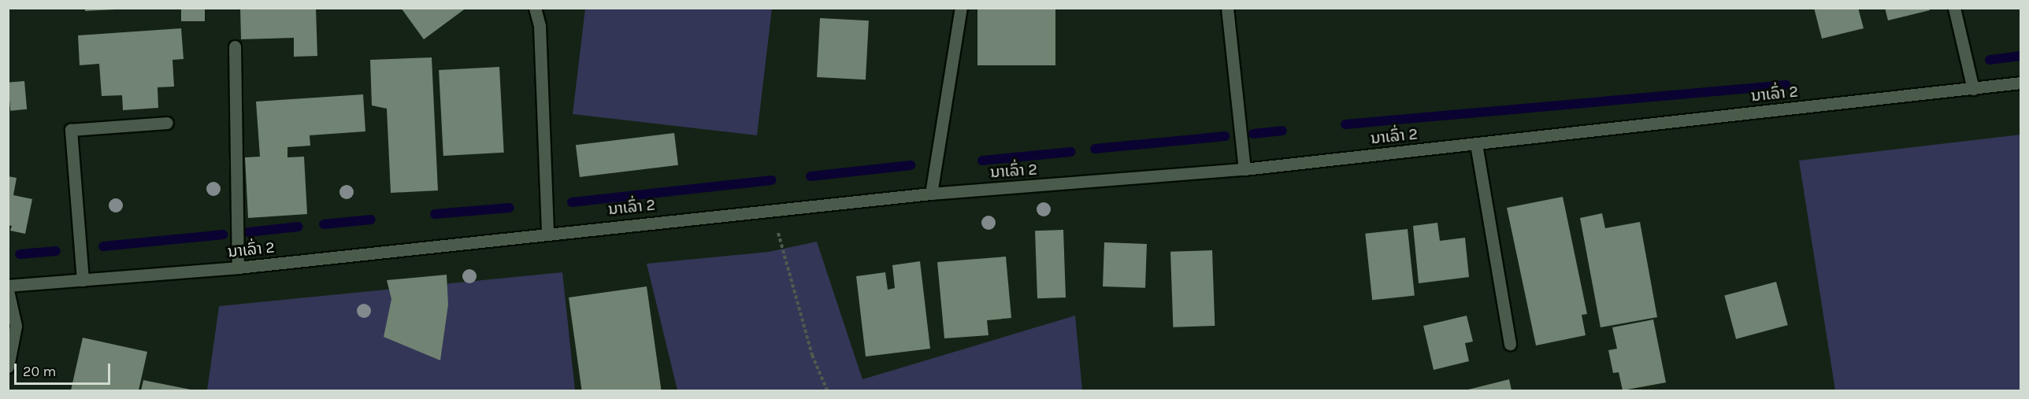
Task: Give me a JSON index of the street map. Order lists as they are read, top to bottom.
{
  "streets": {
    "street": ["ນາເລົ່າ 2"]
  },
  "scale_bar": "20 m"
}
